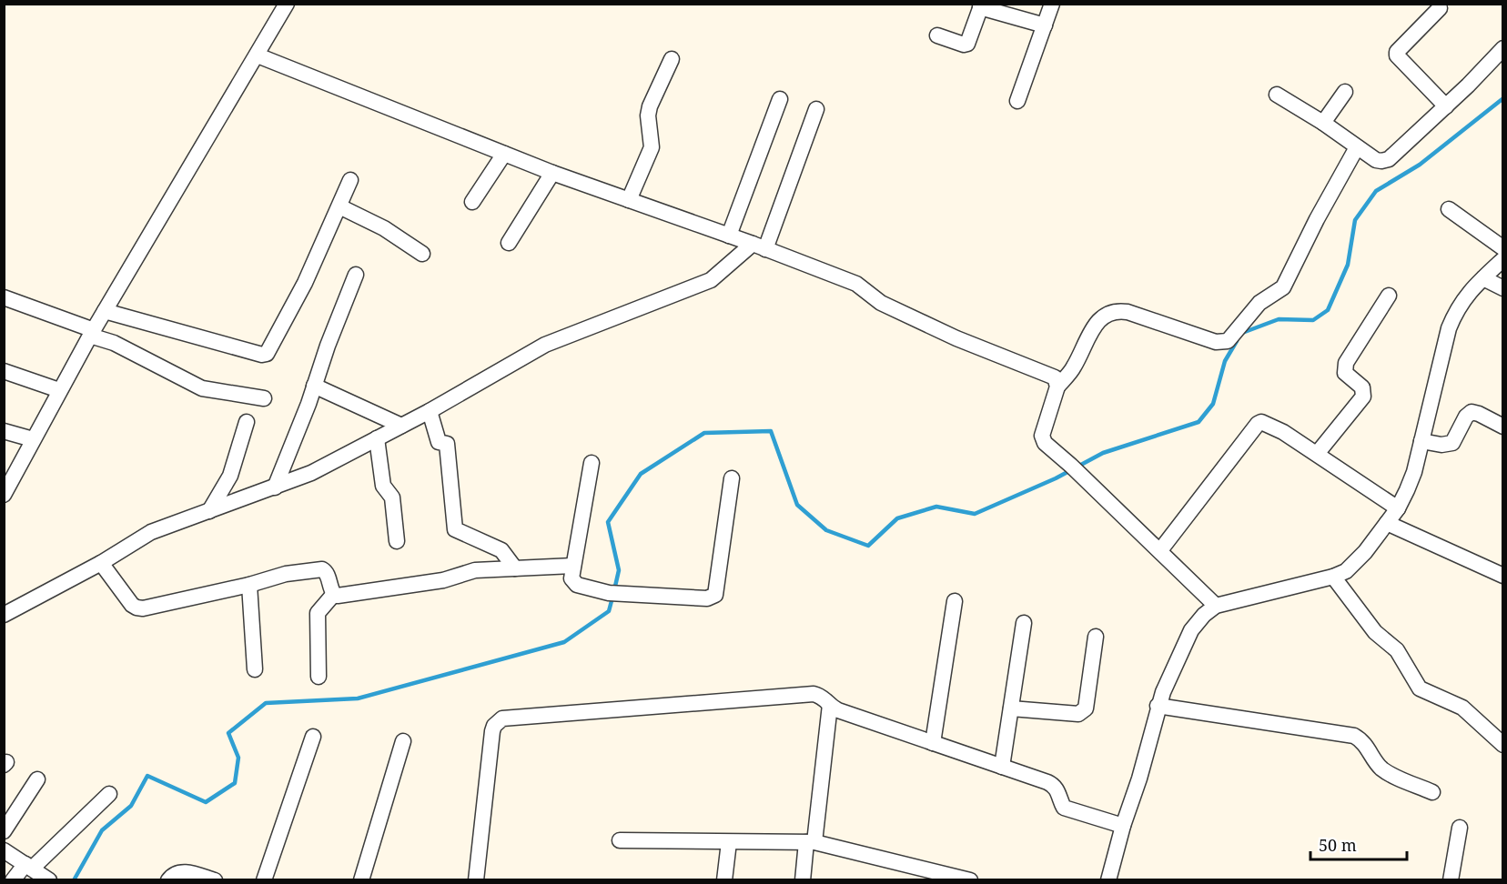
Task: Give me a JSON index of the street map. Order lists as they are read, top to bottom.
{
  "scale_bar": "50 m"
}
